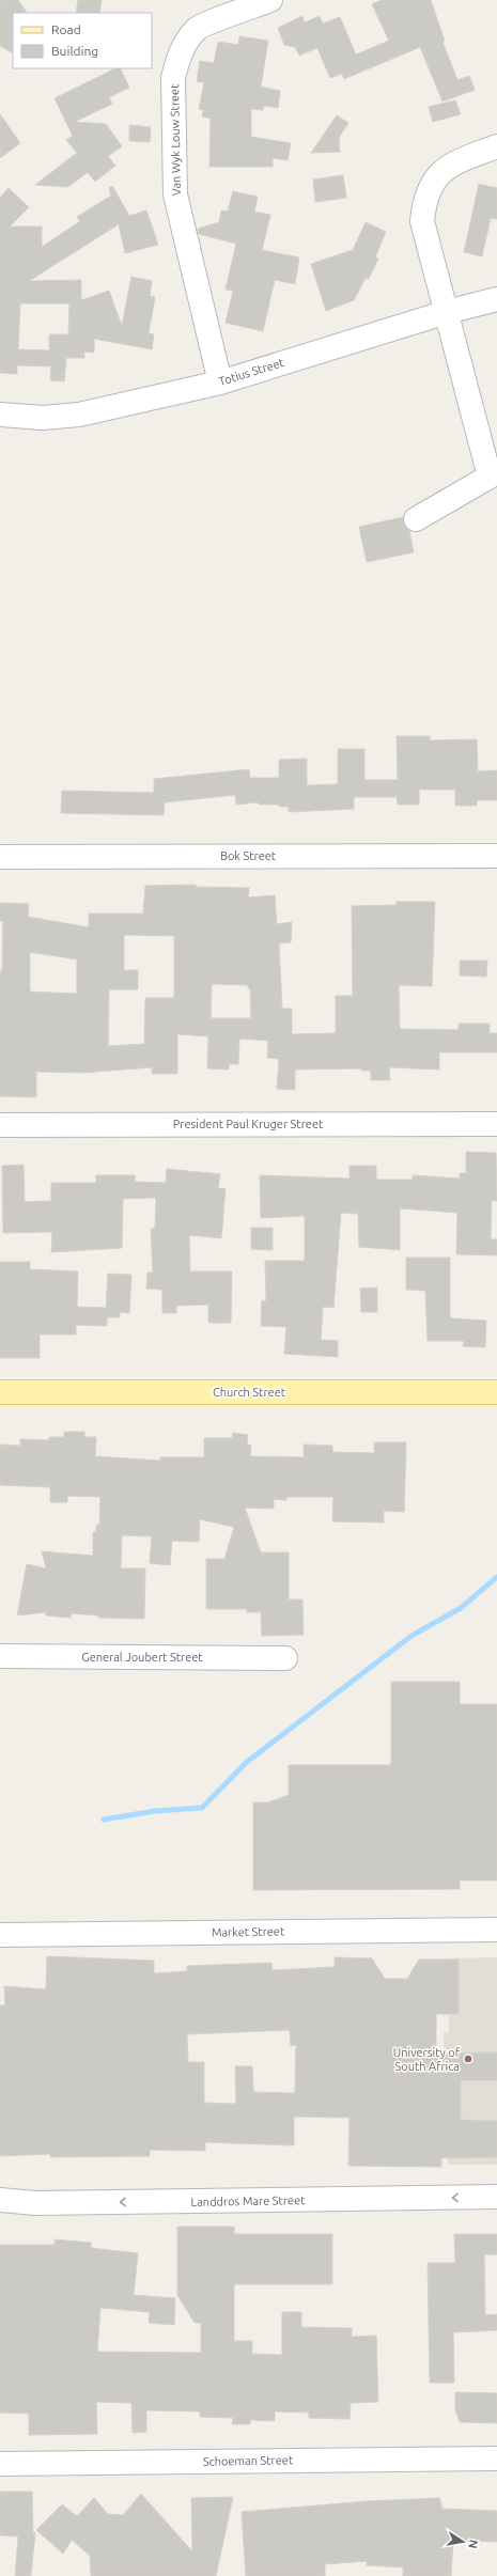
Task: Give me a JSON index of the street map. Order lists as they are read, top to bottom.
{
  "streets": {
    "main road": ["Church Street"],
    "street": [
      "Van Wyk Louw Street",
      "Totius Street",
      "Bok Street",
      "President Paul Kruger Street",
      "General Joubert Street",
      "Market Street",
      "Landdros Mare Street",
      "Schoeman Street"
    ]
  },
  "crossings": [
    ["Van Wyk Louw Street", "Totius Street"]
  ],
  "one_way": ["Landdros Mare Street"],
  "places": ["University of South Africa"],
  "legend": ["Road", "Building"],
  "north": "right"
}
